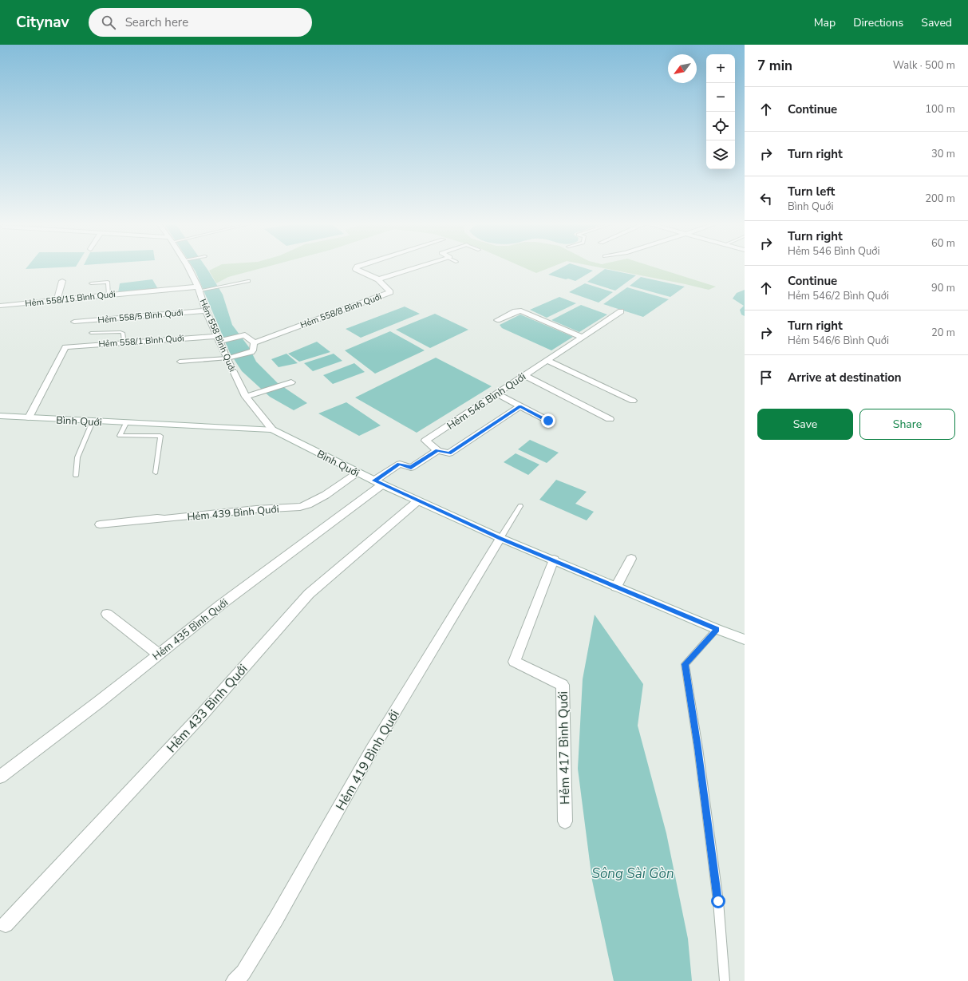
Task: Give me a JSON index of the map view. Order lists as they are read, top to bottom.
{
  "streets": {
    "street": [
      "Hẻm 558/15 Bình Quới",
      "Hẻm 558/8 Bình Quới",
      "Hẻm 558/5 Bình Quới",
      "Hẻm 558 Bình Quới",
      "Hẻm 558/1 Bình Quới",
      "Hẻm 546 Bình Quới",
      "Bình Quới",
      "Hẻm 439 Bình Quới",
      "Hẻm 435 Bình Quới",
      "Hẻm 433 Bình Quới",
      "Hẻm 417 Bình Quới",
      "Hẻm 419 Bình Quới"
    ]
  },
  "crossings": [
    ["Hẻm 558/15 Bình Quới", "Hẻm 558 Bình Quới"],
    ["Hẻm 558/5 Bình Quới", "Hẻm 558 Bình Quới"],
    ["Hẻm 558 Bình Quới", "Hẻm 558/1 Bình Quới"],
    ["Hẻm 558 Bình Quới", "Bình Quới"],
    ["Hẻm 558/1 Bình Quới", "Bình Quới"],
    ["Bình Quới", "Hẻm 439 Bình Quới"],
    ["Bình Quới", "Hẻm 435 Bình Quới"],
    ["Bình Quới", "Hẻm 433 Bình Quới"],
    ["Bình Quới", "Hẻm 417 Bình Quới"],
    ["Bình Quới", "Hẻm 419 Bình Quới"]
  ],
  "water": ["Sông Sài Gòn"],
  "north": "bottom left",
  "page": {
    "header": "Citynav",
    "search": "Search here",
    "nav": ["Map", "Directions", "Saved"],
    "heading": ["7 min", "Walk · 500 m"],
    "map_buttons": ["+", "−"],
    "list": [
      ["Continue", "100 m"],
      ["Turn right", "30 m"],
      ["Turn left", "Bình Quới", "200 m"],
      ["Turn right", "Hẻm 546 Bình Quới", "60 m"],
      ["Continue", "Hẻm 546/2 Bình Quới", "90 m"],
      ["Turn right", "Hẻm 546/6 Bình Quới", "20 m"],
      "Arrive at destination"
    ],
    "buttons": ["Save", "Share"]
  }
}
